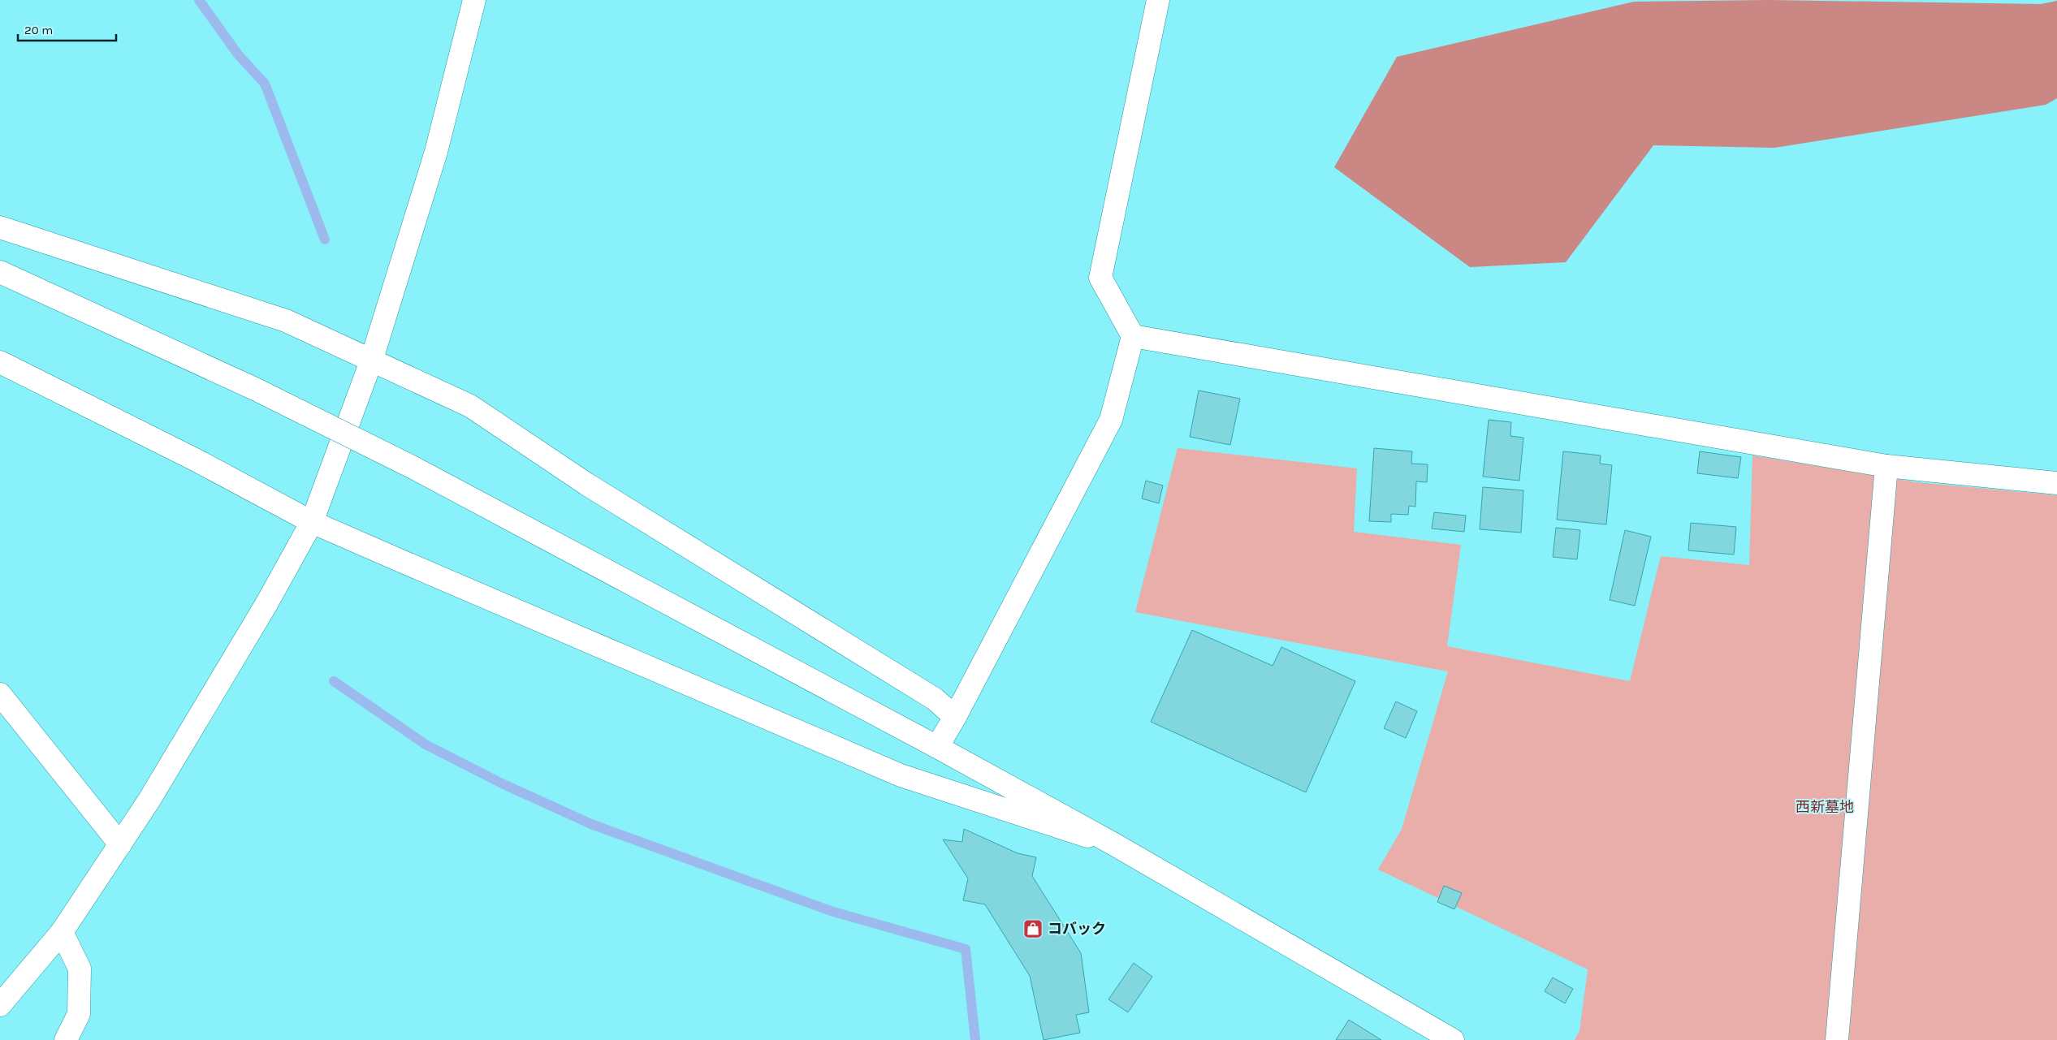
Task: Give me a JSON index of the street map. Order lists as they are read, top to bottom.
{
  "parks": ["西新墓地"],
  "places": {
    "shop": ["コバック"]
  },
  "scale_bar": "20 m"
}
